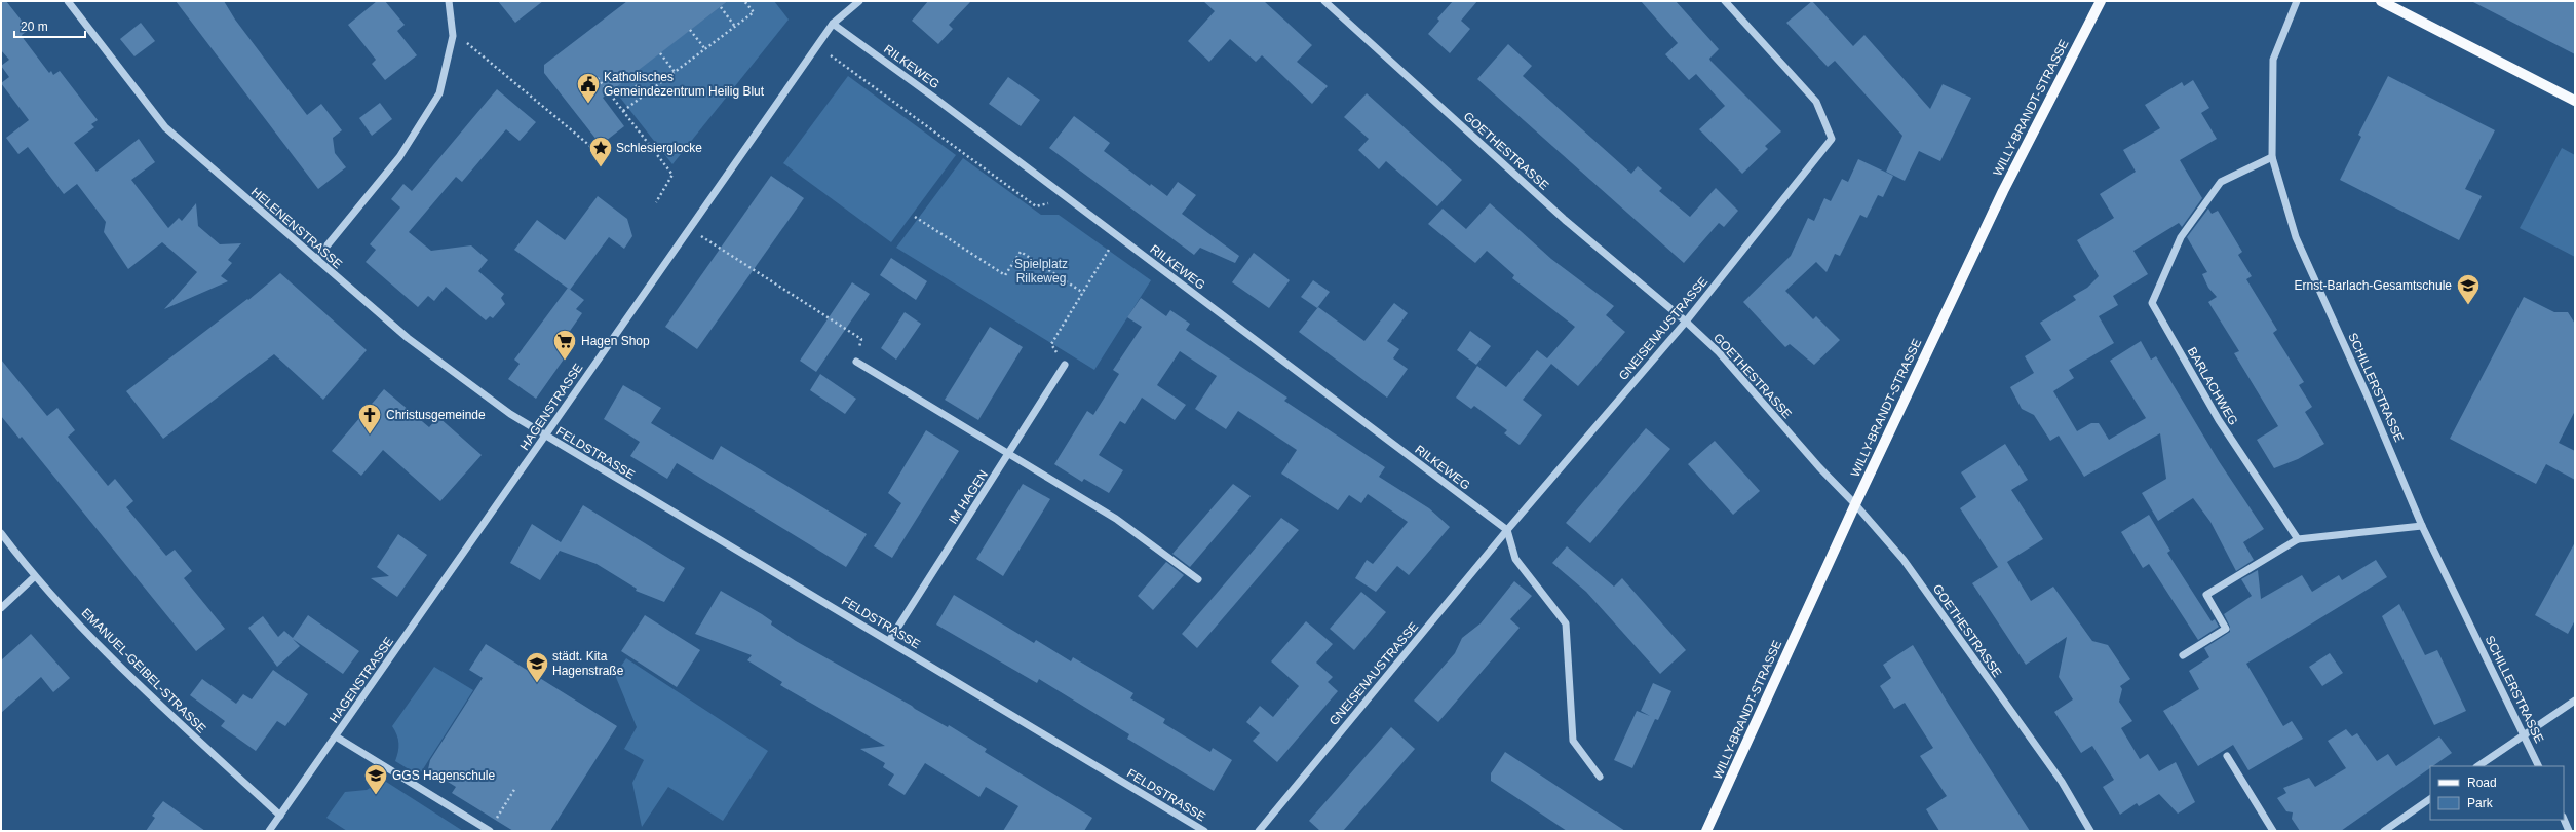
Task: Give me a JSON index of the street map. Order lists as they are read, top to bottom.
{
  "streets": {
    "main road": ["WILLY-BRANDT-STRASSE"],
    "street": [
      "RILKEWEG",
      "GOETHESTRASSE",
      "HELENENSTRASSE",
      "GNEISENAUSTRASSE",
      "BARLACHWEG",
      "SCHILLERSTRASSE",
      "HAGENSTRASSE",
      "FELDSTRASSE",
      "IM HAGEN",
      "EMANUEL-GEIBEL-STRASSE"
    ]
  },
  "crossings": [
    ["RILKEWEG", "GNEISENAUSTRASSE"],
    ["RILKEWEG", "HAGENSTRASSE"],
    ["WILLY-BRANDT-STRASSE", "GOETHESTRASSE"],
    ["GOETHESTRASSE", "GNEISENAUSTRASSE"],
    ["HELENENSTRASSE", "HAGENSTRASSE"],
    ["HELENENSTRASSE", "FELDSTRASSE"],
    ["BARLACHWEG", "SCHILLERSTRASSE"],
    ["HAGENSTRASSE", "FELDSTRASSE"],
    ["HAGENSTRASSE", "EMANUEL-GEIBEL-STRASSE"],
    ["FELDSTRASSE", "IM HAGEN"]
  ],
  "parks": ["Spielplatz Rilkeweg"],
  "places": {
    "public building": ["Katholisches Gemeindezentrum Heilig Blut"],
    "place": ["Schlesierglocke"],
    "school or university": ["Ernst-Barlach-Gesamtschule", "städt. Kita Hagenstraße", "GGS Hagenschule"],
    "supermarket": ["Hagen Shop"],
    "church": ["Christusgemeinde"]
  },
  "legend": ["Road", "Park"],
  "scale_bar": "20 m"
}
